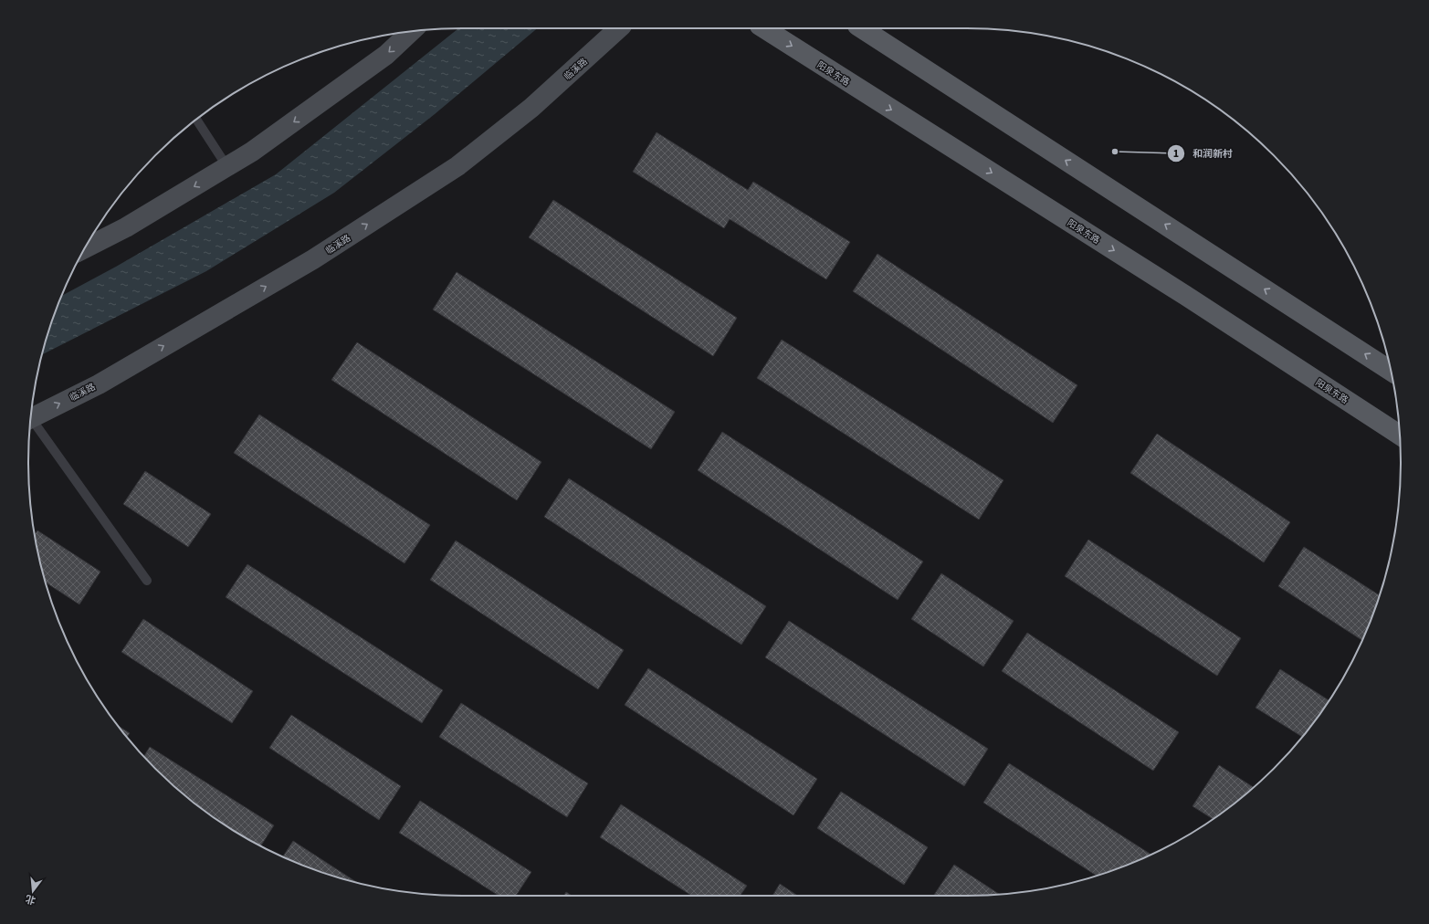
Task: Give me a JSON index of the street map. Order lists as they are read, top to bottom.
{
  "streets": {
    "main road": ["阳泉东路"],
    "street": ["临溪路"]
  },
  "places": ["和润新村"],
  "north": "bottom"
}
